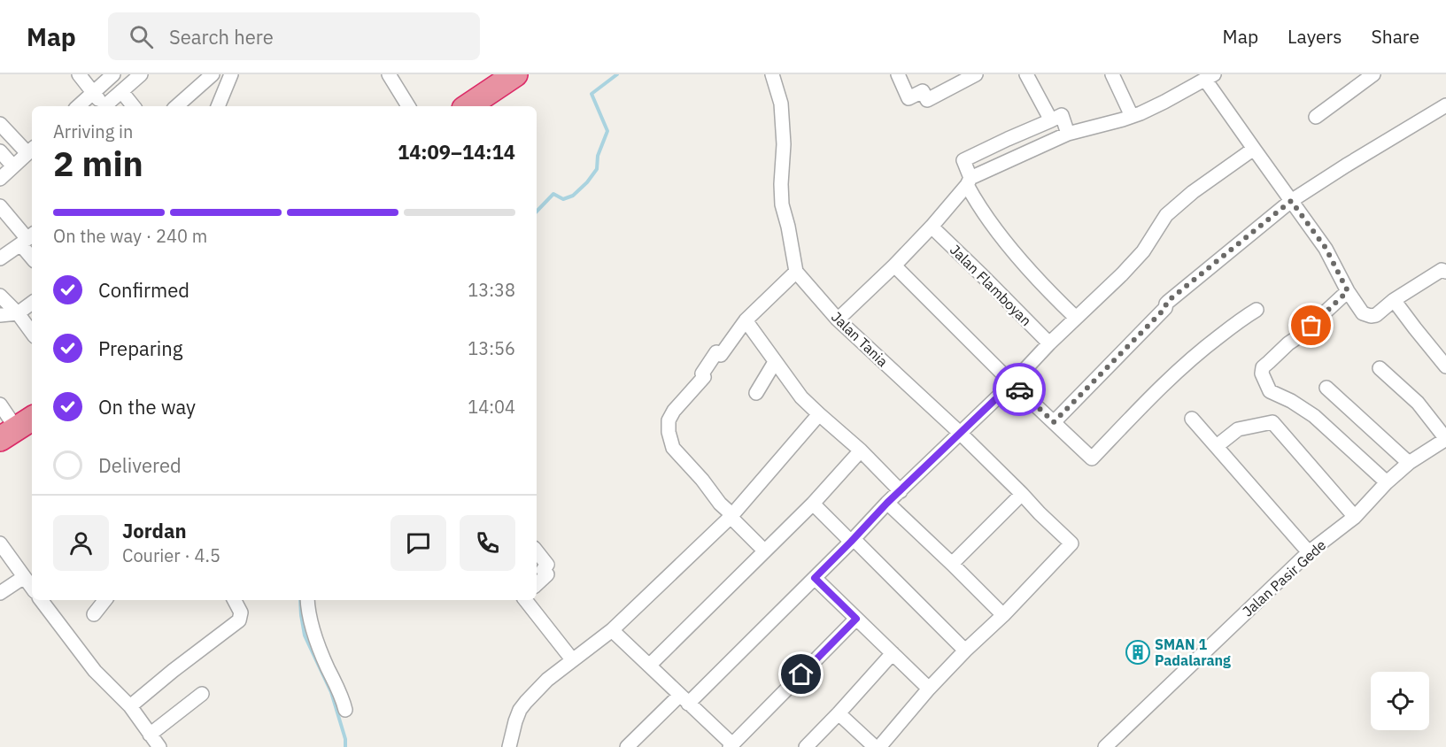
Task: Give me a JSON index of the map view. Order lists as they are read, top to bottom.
{
  "streets": {
    "street": ["Jalan Flamboyan", "Jalan Tania", "Jalan Pasir Gede"]
  },
  "places": {
    "building": ["SMAN 1 Padalarang"]
  },
  "page": {
    "header": "Map",
    "search": "Search here",
    "nav": ["Map", "Layers", "Share"],
    "heading": ["2 min", "Arriving in", "14:09–14:14"],
    "panel": ["Jordan", "Courier · 4.5"],
    "bar": "On the way · 240 m",
    "list": [
      ["Confirmed", "13:38"],
      ["Preparing", "13:56"],
      ["On the way", "14:04"],
      "Delivered"
    ]
  }
}
